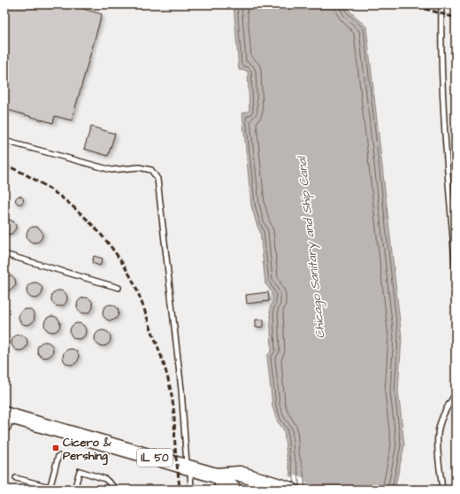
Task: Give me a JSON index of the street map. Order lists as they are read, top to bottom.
{
  "streets": {
    "main road": ["IL 50"]
  },
  "water": ["Chicago Sanitary and Ship Canal"],
  "places": {
    "transit": ["Cicero & Pershing"]
  }
}
